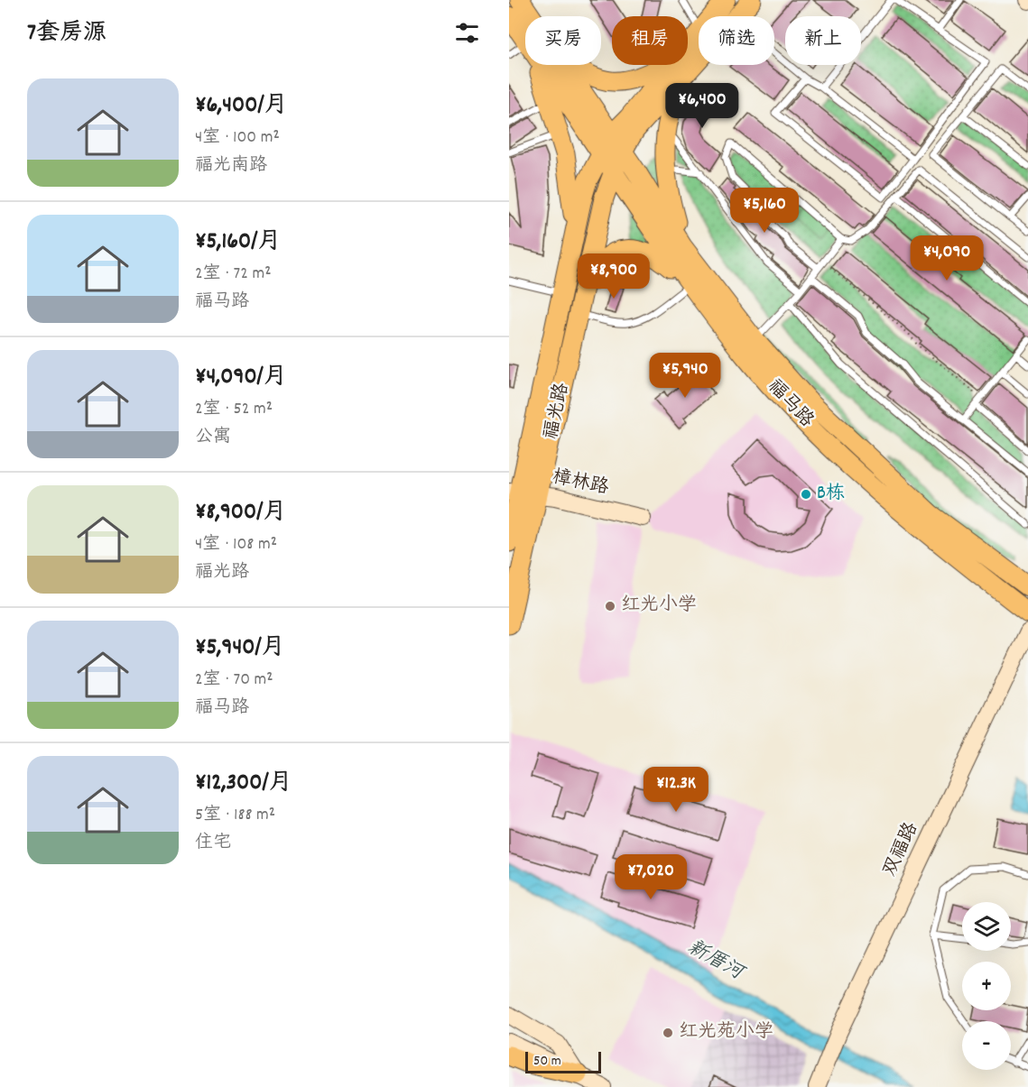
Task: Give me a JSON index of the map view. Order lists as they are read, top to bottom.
{
  "streets": {
    "main road": ["福马路", "福光路"],
    "street": ["樟林路", "双福路"]
  },
  "crossings": [
    ["福马路", "福光路"],
    ["福光路", "樟林路"]
  ],
  "water": ["新厝河"],
  "places": ["B栋", "红光小学", "红光苑小学"],
  "scale_bar": "50 m",
  "page": {
    "heading": "7套房源",
    "chip": [
      "买房",
      "租房",
      "筛选",
      "新上"
    ],
    "list": [
      {
        "name": "¥6,400/月",
        "note": "4室 · 100 m² · 福光南路"
      },
      {
        "name": "¥5,160/月",
        "note": "2室 · 72 m² · 福马路"
      },
      {
        "name": "¥4,090/月",
        "note": "2室 · 52 m² · 公寓"
      },
      {
        "name": "¥8,900/月",
        "note": "4室 · 108 m² · 福光路"
      },
      {
        "name": "¥5,940/月",
        "note": "2室 · 70 m² · 福马路"
      },
      {
        "name": "¥12,300/月",
        "note": "5室 · 188 m² · 住宅"
      }
    ],
    "price": [
      "¥6,400",
      "¥5,160",
      "¥4,090",
      "¥8,900",
      "¥5,940",
      "¥12.3K",
      "¥7,020"
    ],
    "map_buttons": ["+", "−"],
    "scale": "50 m"
  }
}
